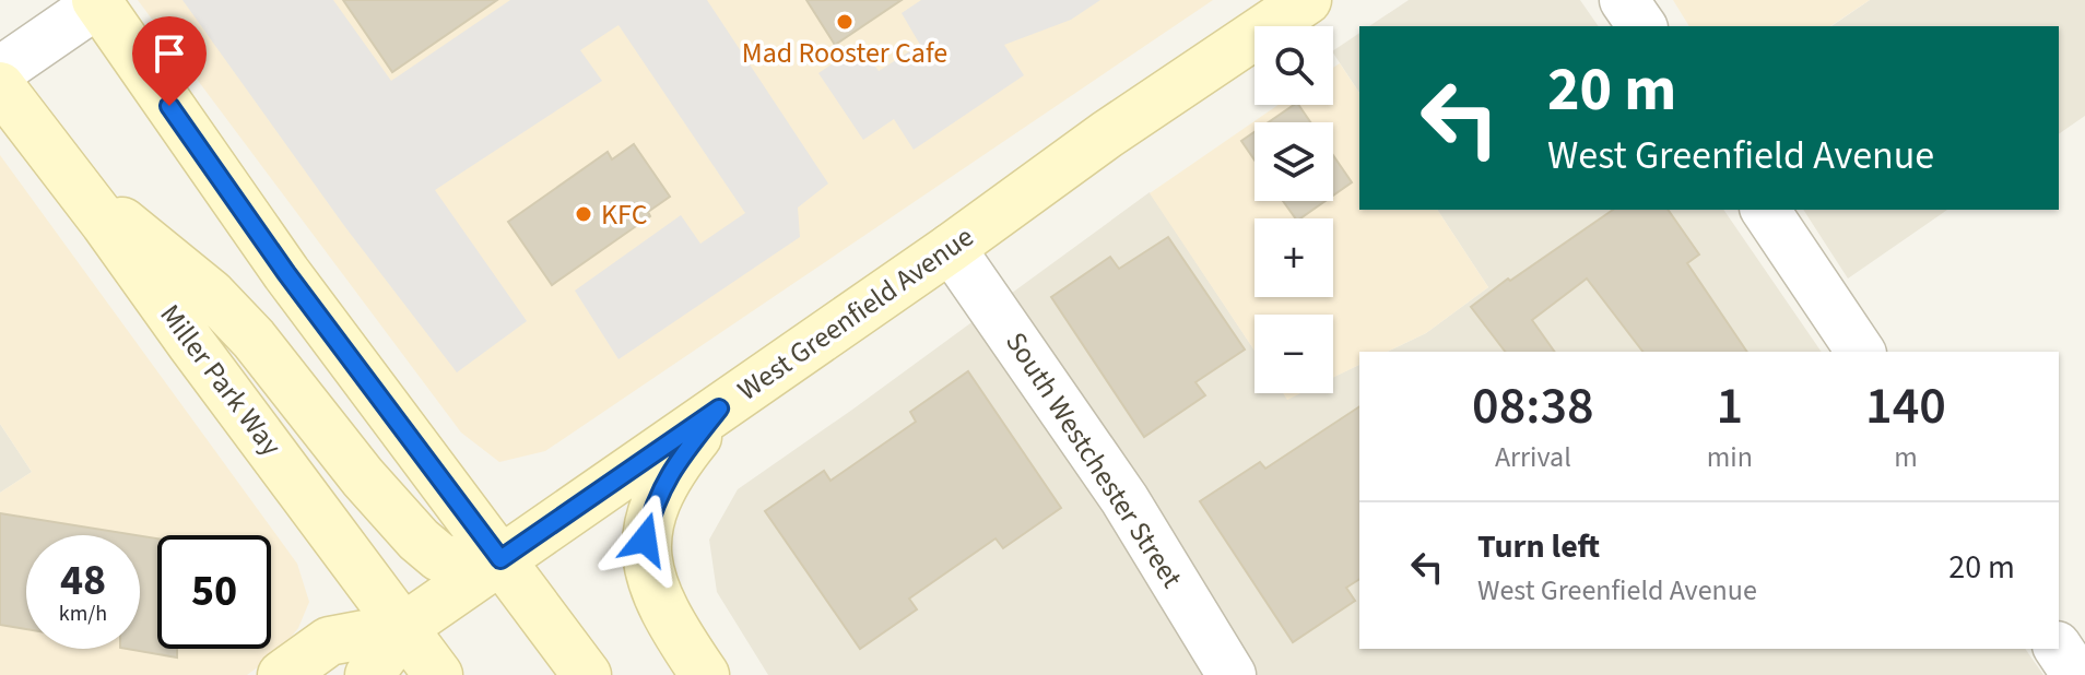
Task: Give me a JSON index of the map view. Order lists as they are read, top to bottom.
{
  "streets": {
    "main road": ["West Greenfield Avenue", "Miller Park Way"],
    "street": ["South Westchester Street"]
  },
  "crossings": [
    ["West Greenfield Avenue", "Miller Park Way"],
    ["West Greenfield Avenue", "South Westchester Street"]
  ],
  "places": ["Mad Rooster Cafe", "KFC"],
  "page": {
    "map_buttons": ["+", "−"],
    "turn": ["20 m", "West Greenfield Avenue"],
    "eta": [
      "08:38",
      "Arrival",
      "1",
      "min",
      "140",
      "m"
    ],
    "list": [
      {
        "name": "Turn left",
        "note": "West Greenfield Avenue",
        "value": "20 m"
      }
    ],
    "speed": "48 km/h",
    "limit": "50"
  }
}
